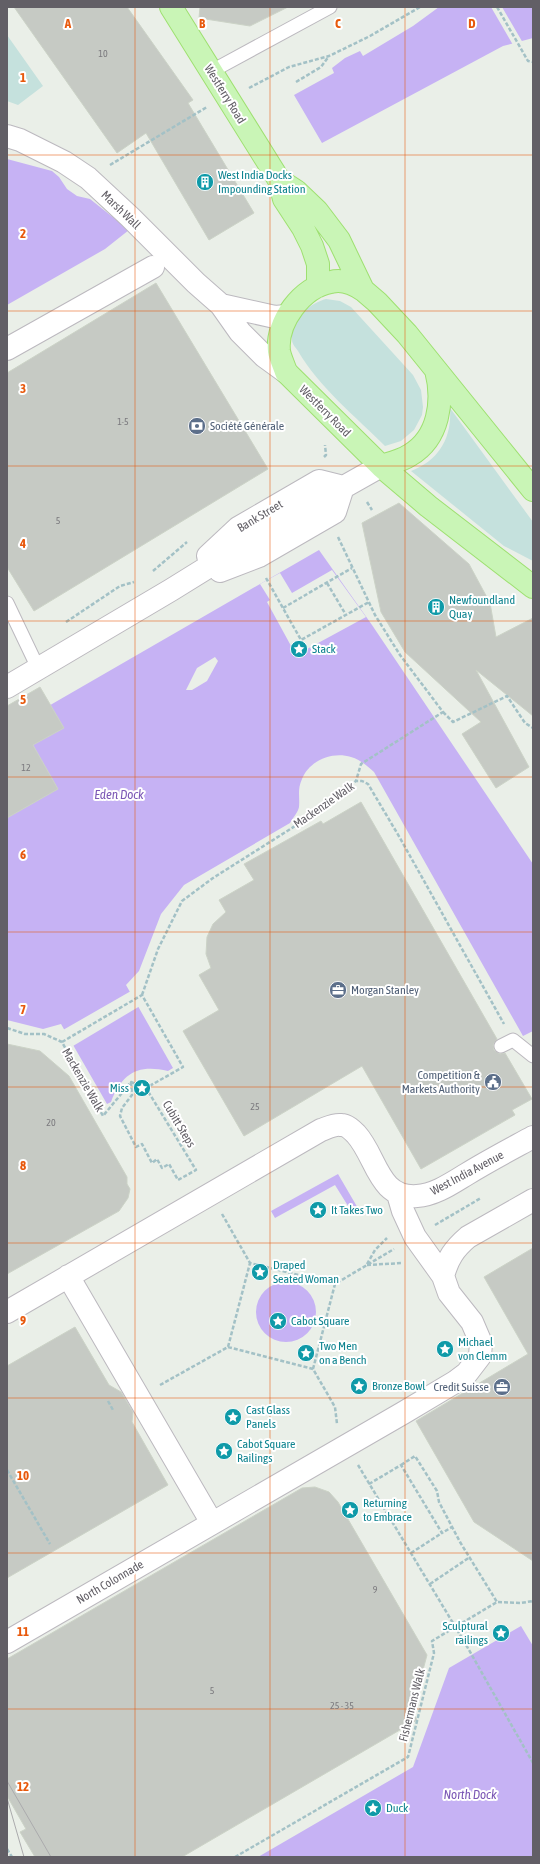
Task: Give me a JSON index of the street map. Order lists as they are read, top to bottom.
{
  "streets": {
    "main road": ["Westferry Road"],
    "street": [
      "Marsh Wall",
      "Bank Street",
      "West India Avenue",
      "North Colonnade"
    ],
    "path": ["Mackenzie Walk", "Cubitt Steps", "Fishermans Walk"]
  },
  "crossings": [
    ["Westferry Road", "Marsh Wall"],
    ["Mackenzie Walk", "Cubitt Steps"]
  ],
  "water": ["Eden Dock", "North Dock"],
  "places": {
    "building": ["West India Docks Impounding Station", "Newfoundland Quay"],
    "bank": ["Société Générale"],
    "place": [
      "Stack",
      "Miss",
      "It Takes Two",
      "Draped Seated Woman",
      "Cabot Square",
      "Michael von Clemm",
      "Two Men on a Bench",
      "Bronze Bowl",
      "Cast Glass Panels",
      "Cabot Square Railings",
      "Returning to Embrace",
      "Sculptural railings",
      "Duck"
    ],
    "office": ["Morgan Stanley", "Credit Suisse"],
    "public building": ["Competition & Markets Authority"]
  },
  "house_numbers": [
    "10",
    "1-5",
    "5",
    "12",
    "25",
    "20",
    "9",
    "5",
    "25 - 35"
  ],
  "grid": {
    "columns": [
      "A",
      "B",
      "C",
      "D"
    ],
    "rows": [
      "1",
      "2",
      "3",
      "4",
      "5",
      "6",
      "7",
      "8",
      "9",
      "10",
      "11",
      "12"
    ]
  }
}
